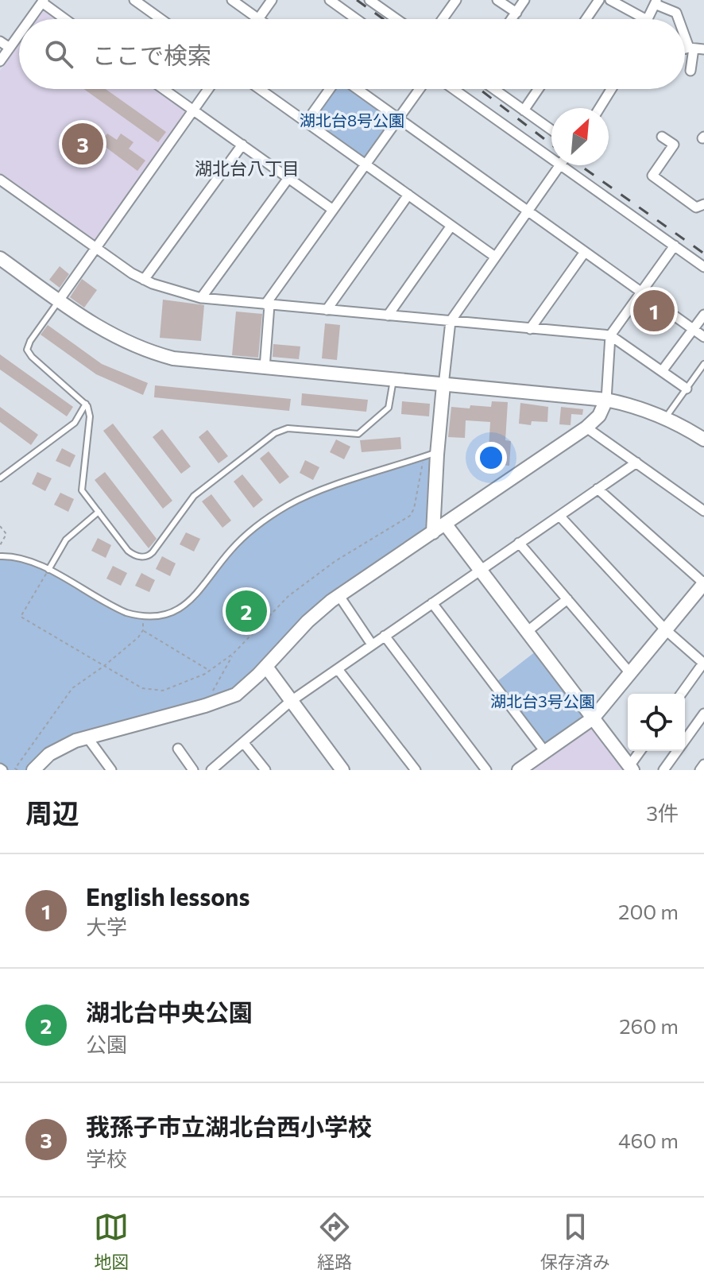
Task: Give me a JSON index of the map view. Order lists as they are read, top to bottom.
{
  "districts": ["湖北台八丁目"],
  "parks": ["湖北台8号公園", "湖北台3号公園"],
  "north": "top right",
  "page": {
    "search": "ここで検索",
    "pins": ["3", "1", "2"],
    "heading": ["周辺", "3件"],
    "list": [
      {
        "mark": "1",
        "name": "English lessons",
        "note": "大学",
        "value": "200 m"
      },
      {
        "mark": "2",
        "name": "湖北台中央公園",
        "note": "公園",
        "value": "260 m"
      },
      {
        "mark": "3",
        "name": "我孫子市立湖北台西小学校",
        "note": "学校",
        "value": "460 m"
      }
    ],
    "nav": ["地図", "経路", "保存済み"]
  }
}
